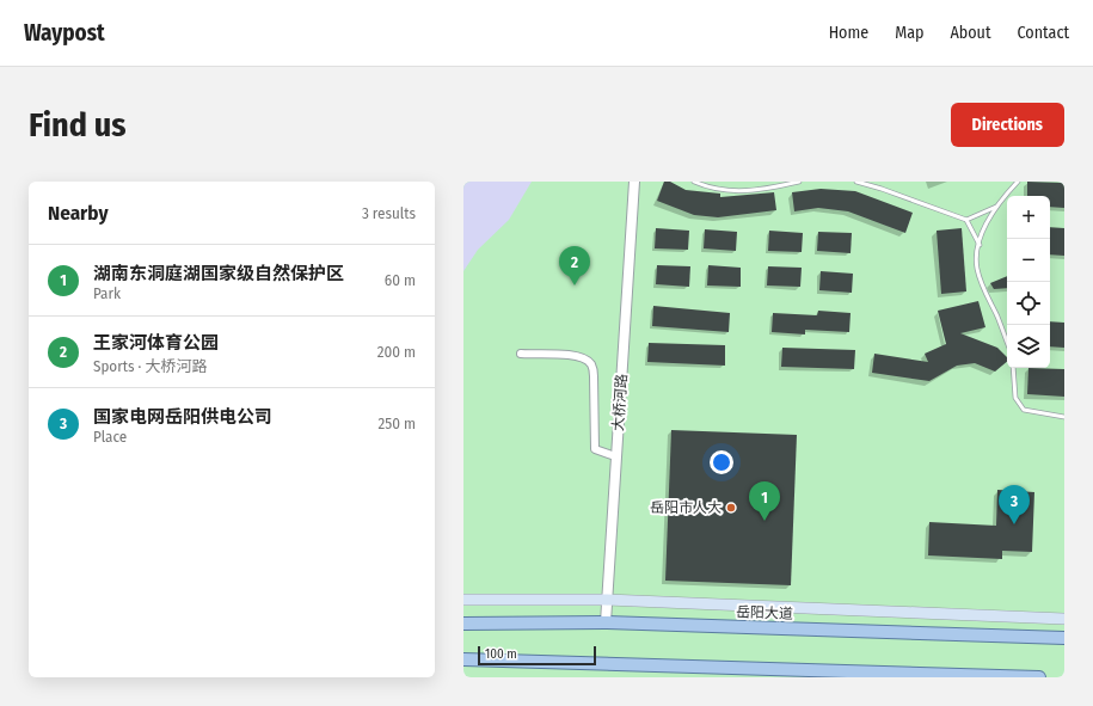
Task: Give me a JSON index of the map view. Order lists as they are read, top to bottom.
{
  "streets": {
    "main road": ["岳阳大道"],
    "street": ["大桥河路"]
  },
  "crossings": [
    ["大桥河路", "岳阳大道"]
  ],
  "places": ["岳阳市人大"],
  "scale_bar": "100 m",
  "page": {
    "header": "Waypost",
    "nav": [
      "Home",
      "Map",
      "About",
      "Contact"
    ],
    "buttons": "Directions",
    "title": "Find us",
    "heading": ["Nearby", "3 results"],
    "map_buttons": ["+", "−"],
    "list": [
      {
        "mark": "1",
        "name": "湖南东洞庭湖国家级自然保护区",
        "note": "Park",
        "value": "60 m"
      },
      {
        "mark": "2",
        "name": "王家河体育公园",
        "note": "Sports · 大桥河路",
        "value": "200 m"
      },
      {
        "mark": "3",
        "name": "国家电网岳阳供电公司",
        "note": "Place",
        "value": "250 m"
      }
    ],
    "pins": ["2", "1", "3"],
    "scale": "100 m"
  }
}
